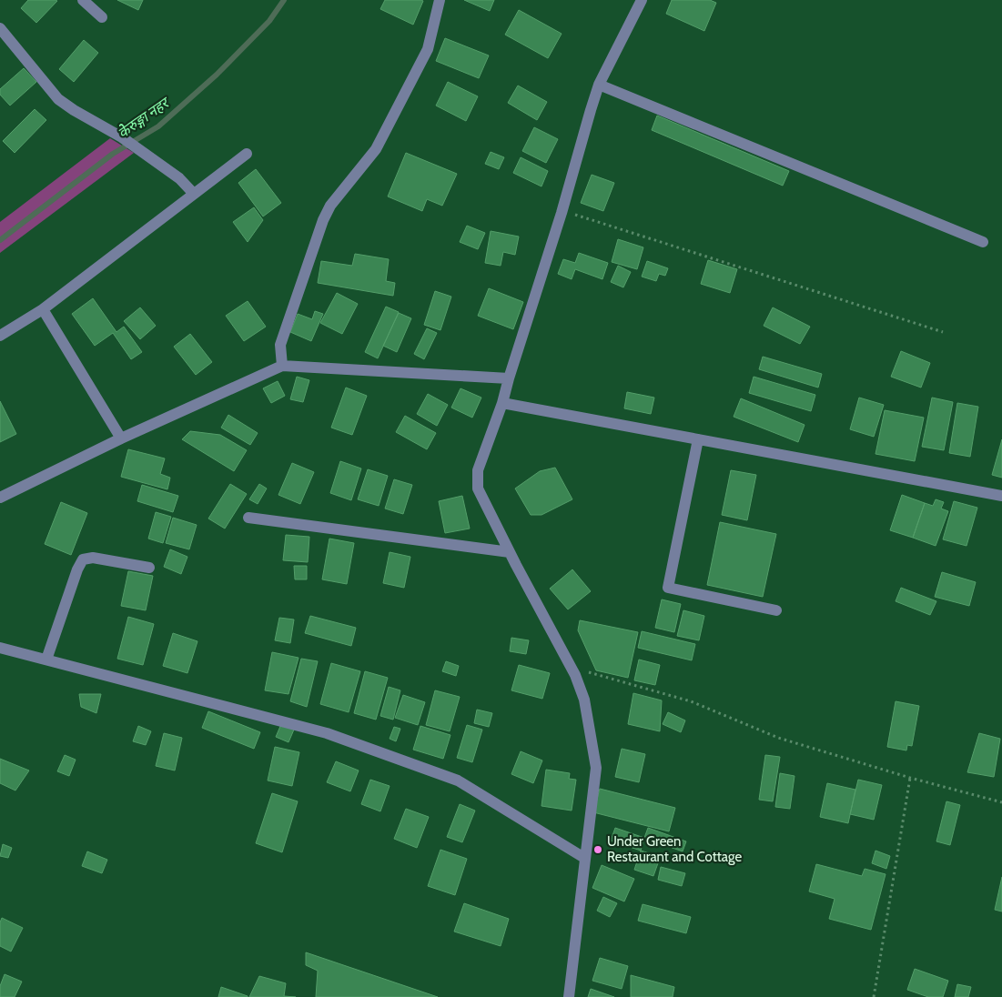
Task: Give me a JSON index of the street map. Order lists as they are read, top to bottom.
{
  "water": ["केेरुङ्गा नहर"],
  "places": ["Under Green Restaurant and Cottage"]
}
